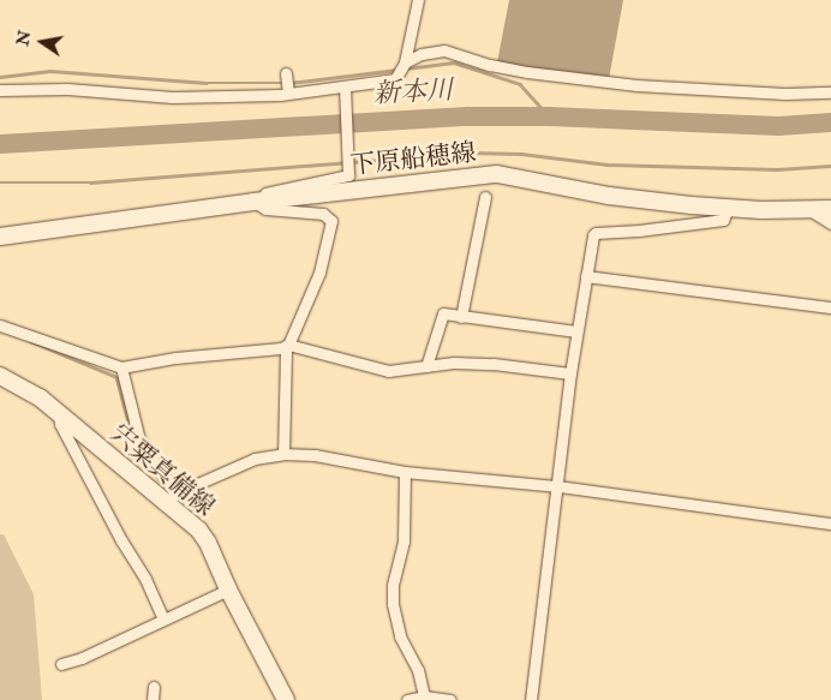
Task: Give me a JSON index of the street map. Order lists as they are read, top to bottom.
{
  "streets": {
    "main road": ["下原船穂線", "宍粟真備線"]
  },
  "water": ["新本川"],
  "north": "left"
}
